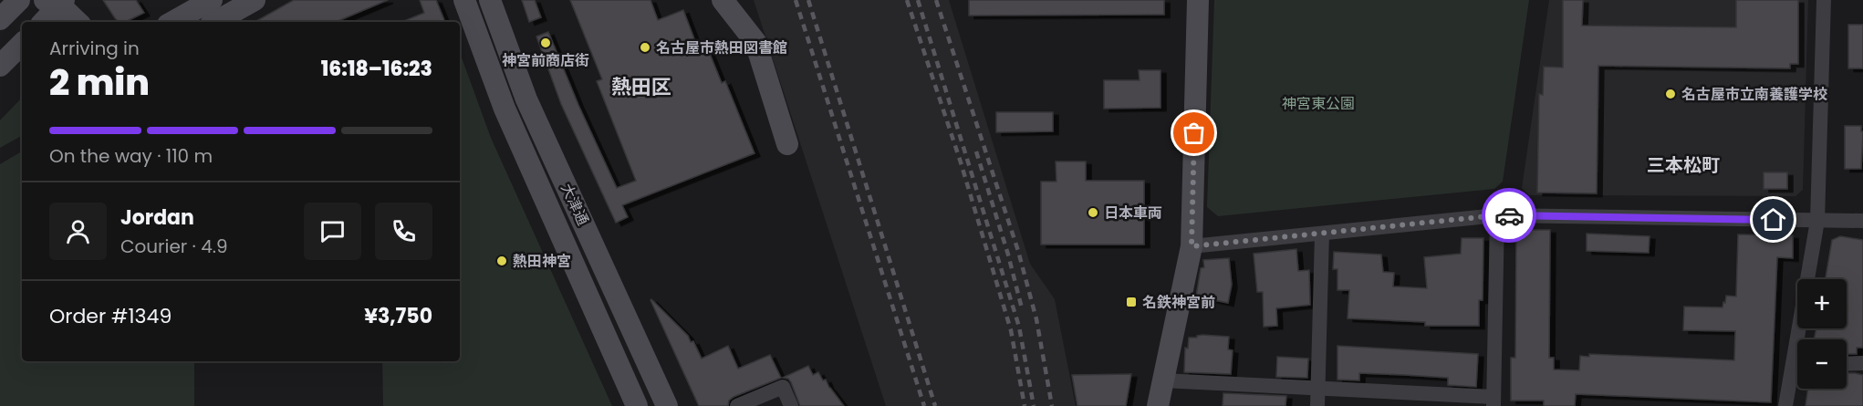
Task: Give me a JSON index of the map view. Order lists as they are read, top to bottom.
{
  "streets": {
    "main road": ["大津通"]
  },
  "districts": ["熱田区", "三本松町"],
  "parks": ["神宮東公園"],
  "places": {
    "other": [
      "神宮前商店街",
      "名古屋市熱田図書館",
      "名古屋市立南養護学校",
      "日本車両",
      "熱田神宮"
    ],
    "transit": ["名鉄神宮前"]
  },
  "page": {
    "heading": ["2 min", "Arriving in", "16:18–16:23"],
    "panel": [
      "Jordan",
      "Courier · 4.9",
      "Order #1349",
      "¥3,750"
    ],
    "bar": "On the way · 110 m",
    "map_buttons": ["+", "−"]
  }
}
